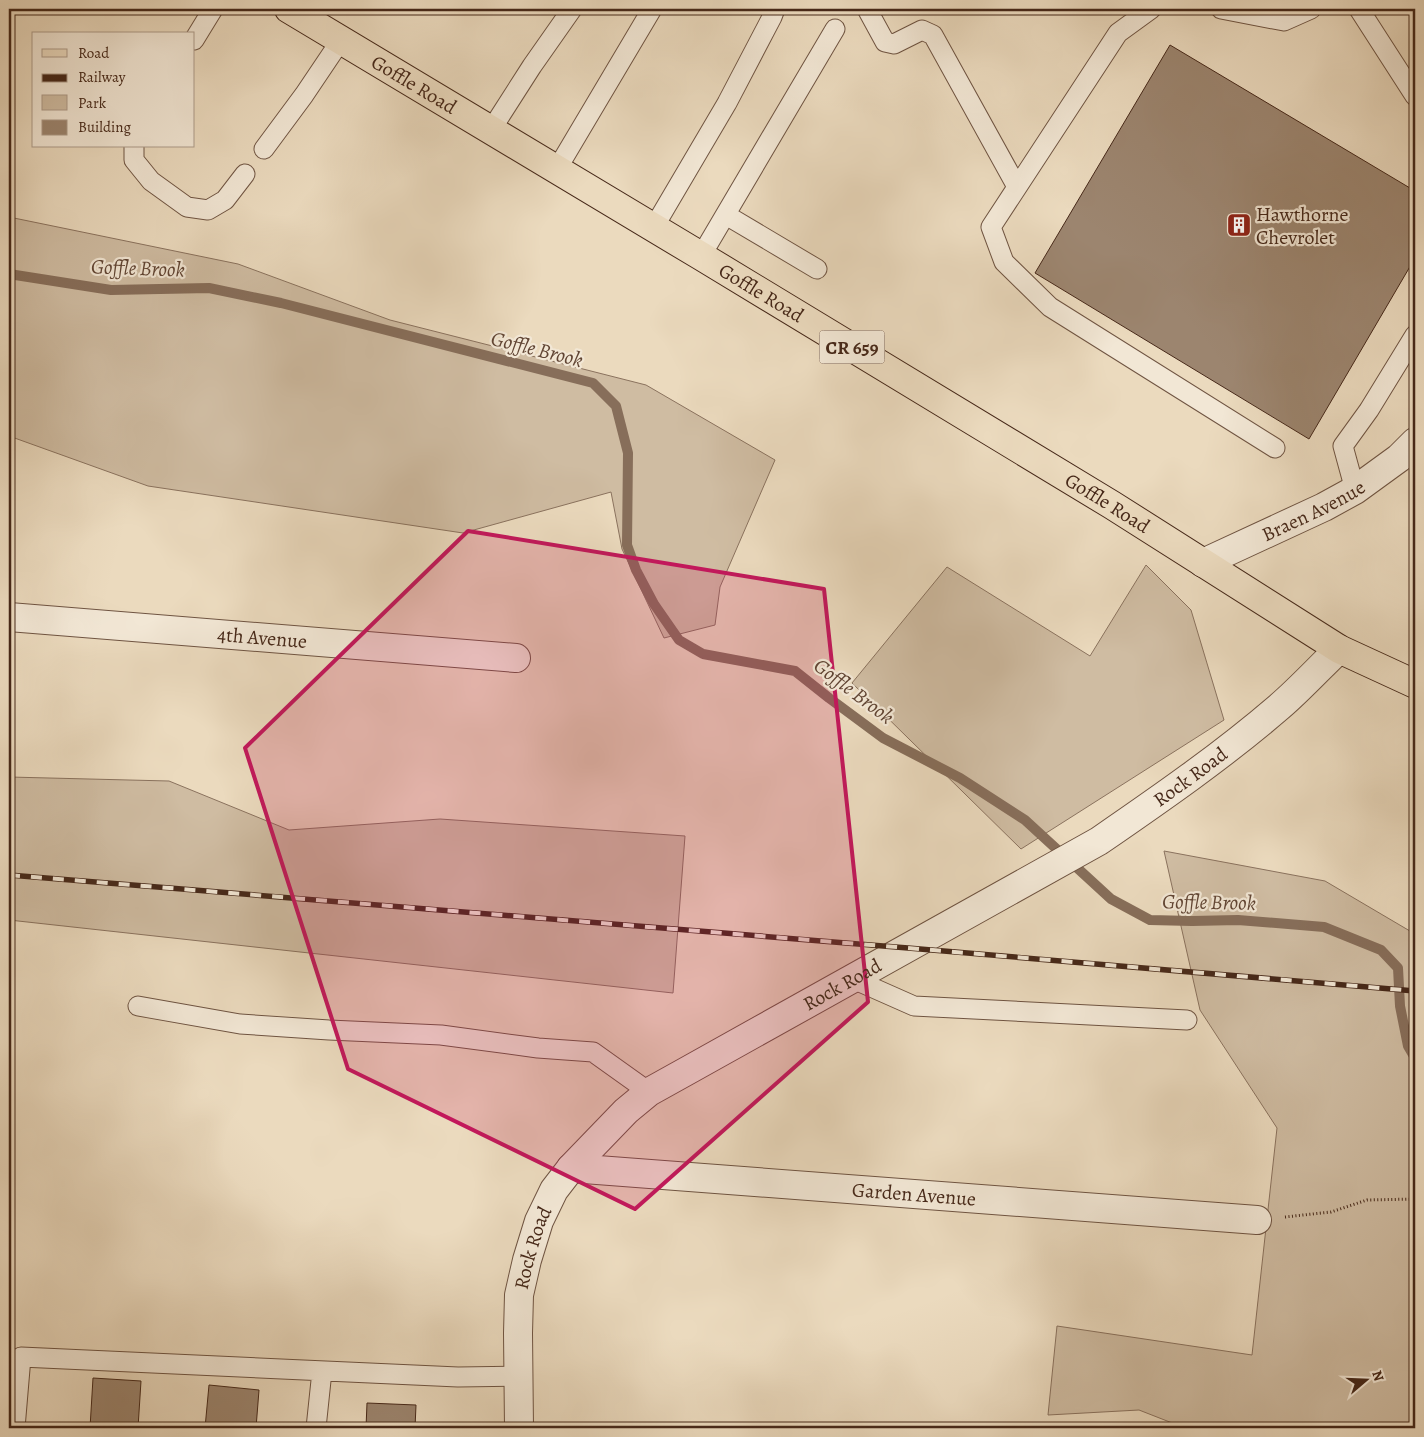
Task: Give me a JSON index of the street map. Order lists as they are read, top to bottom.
{
  "streets": {
    "main road": ["Goffle Road", "CR 659"],
    "street": [
      "Braen Avenue",
      "4th Avenue",
      "Rock Road",
      "Garden Avenue"
    ]
  },
  "crossings": [
    ["Goffle Road", "Braen Avenue"],
    ["Goffle Road", "Rock Road"],
    ["Rock Road", "Garden Avenue"]
  ],
  "water": ["Goffle Brook"],
  "places": {
    "building": ["Hawthorne Chevrolet"]
  },
  "legend": [
    "Road",
    "Railway",
    "Park",
    "Building"
  ],
  "north": "right"
}
